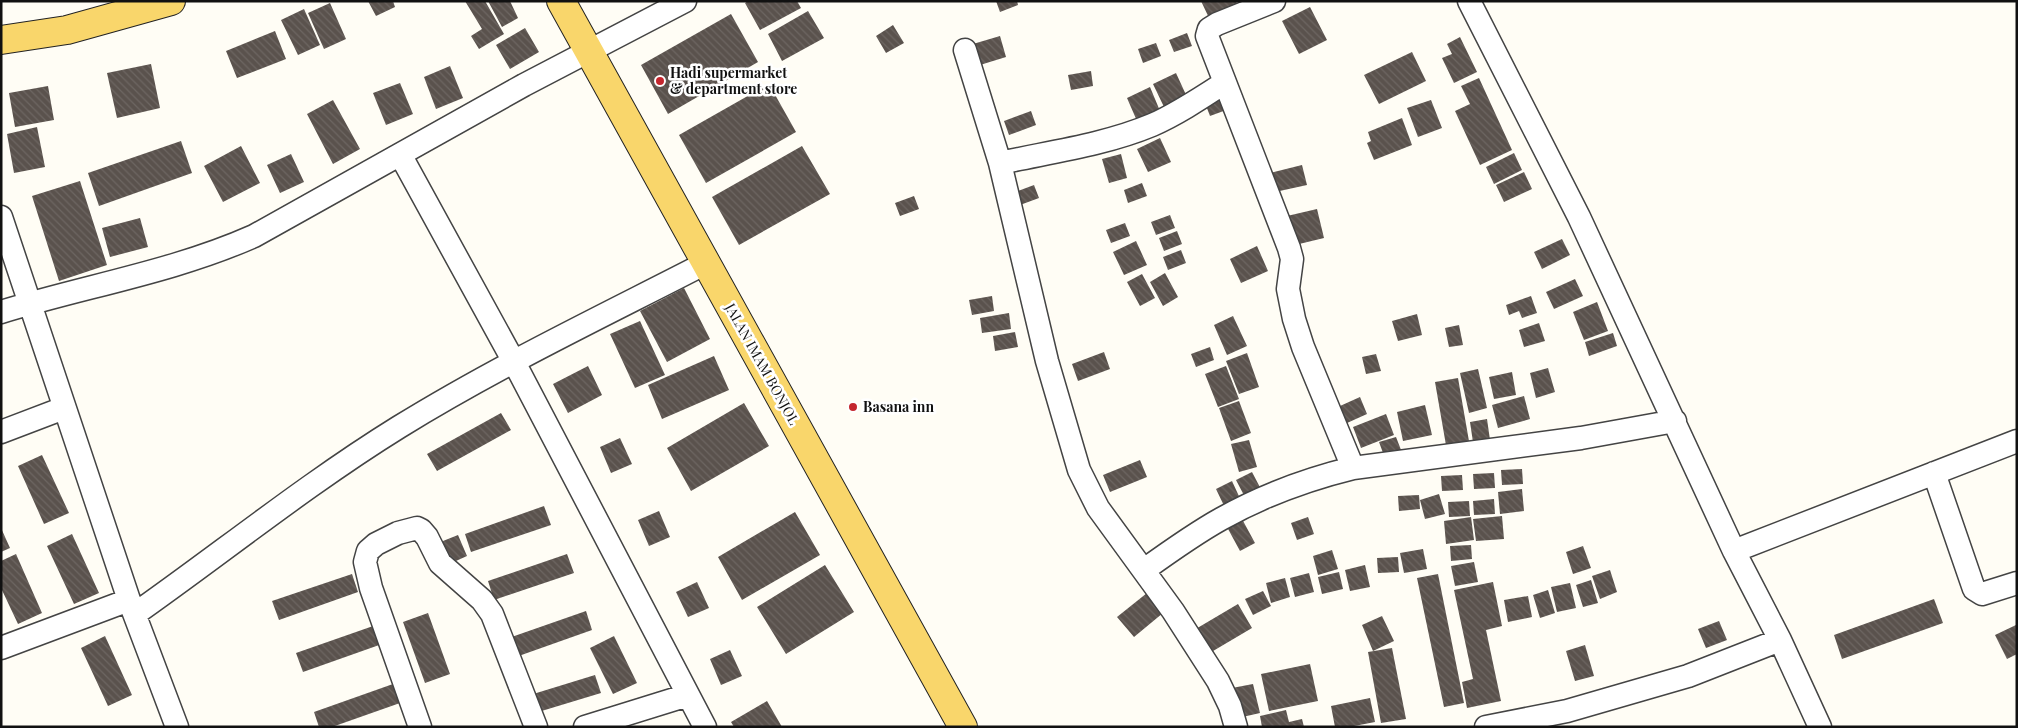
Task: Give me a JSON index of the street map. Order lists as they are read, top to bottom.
{
  "streets": {
    "main road": ["JALAN IMAM BONJOL"]
  },
  "places": ["Hadi supermarket & department store", "Basana inn"]
}
